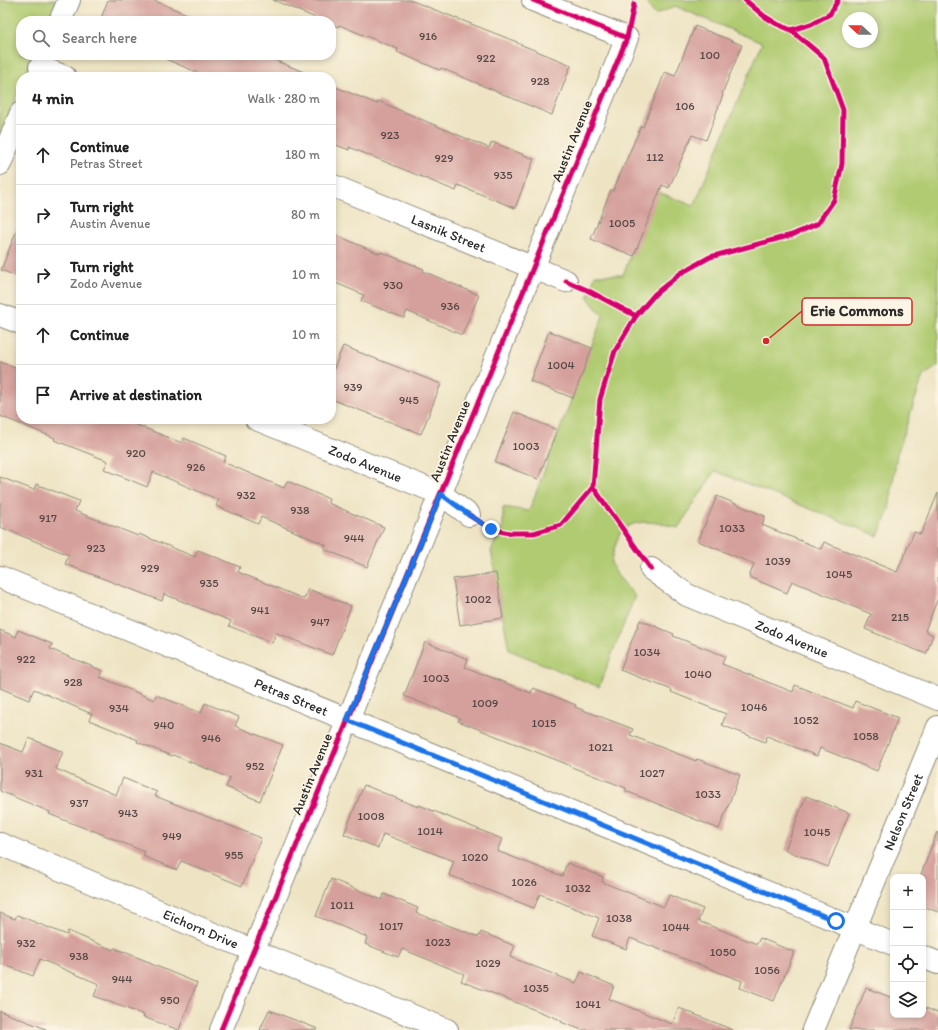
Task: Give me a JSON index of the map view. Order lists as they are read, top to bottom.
{
  "streets": {
    "street": [
      "Austin Avenue",
      "Lasnik Street",
      "Zodo Avenue",
      "Petras Street",
      "Nelson Street",
      "Eichorn Drive"
    ]
  },
  "crossings": [
    ["Austin Avenue", "Lasnik Street"],
    ["Austin Avenue", "Zodo Avenue"],
    ["Austin Avenue", "Petras Street"],
    ["Austin Avenue", "Eichorn Drive"],
    ["Petras Street", "Nelson Street"]
  ],
  "places": ["Erie Commons"],
  "house_numbers": [
    "916",
    "100",
    "922",
    "928",
    "106",
    "923",
    "112",
    "929",
    "935",
    "1005",
    "930",
    "936",
    "1004",
    "939",
    "945",
    "1003",
    "920",
    "926",
    "932",
    "938",
    "917",
    "1033",
    "944",
    "923",
    "1039",
    "929",
    "1045",
    "935",
    "1002",
    "941",
    "215",
    "947",
    "1034",
    "922",
    "1040",
    "1003",
    "928",
    "1009",
    "1046",
    "934",
    "1052",
    "1015",
    "940",
    "1058",
    "946",
    "1021",
    "952",
    "931",
    "1027",
    "1033",
    "937",
    "943",
    "1008",
    "1014",
    "1045",
    "949",
    "955",
    "1020",
    "1026",
    "1032",
    "1011",
    "1038",
    "1017",
    "1044",
    "1023",
    "932",
    "1050",
    "938",
    "1029",
    "1056",
    "944",
    "1035",
    "950",
    "1041"
  ],
  "north": "left",
  "page": {
    "search": "Search here",
    "heading": ["4 min", "Walk · 280 m"],
    "list": [
      ["Continue", "Petras Street", "180 m"],
      ["Turn right", "Austin Avenue", "80 m"],
      ["Turn right", "Zodo Avenue", "10 m"],
      ["Continue", "10 m"],
      "Arrive at destination"
    ],
    "map_buttons": ["+", "−"]
  }
}
